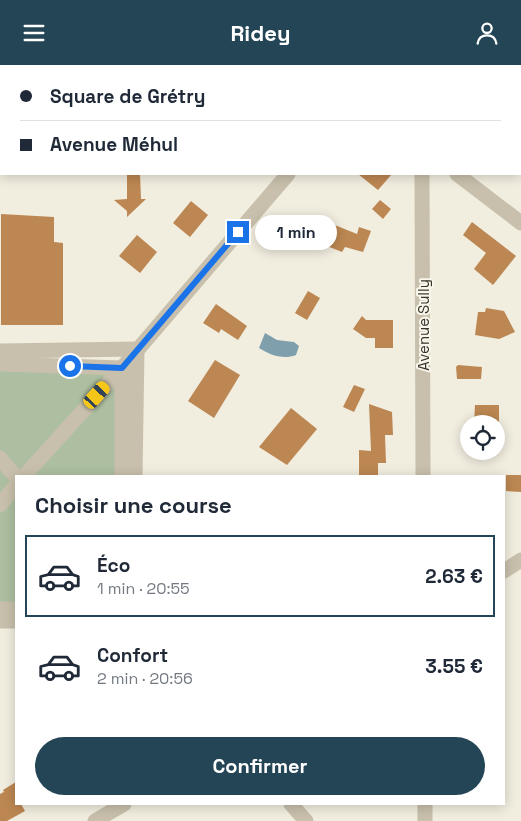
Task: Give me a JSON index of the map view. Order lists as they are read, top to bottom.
{
  "streets": {
    "street": ["Avenue Sully"]
  },
  "page": {
    "header": "Ridey",
    "banner": ["Square de Grétry", "Avenue Méhul"],
    "bubble": "1 min",
    "heading": "Choisir une course",
    "list": [
      {
        "name": "Éco",
        "note": "1 min · 20:55",
        "value": "2.63 €"
      },
      {
        "name": "Confort",
        "note": "2 min · 20:56",
        "value": "3.55 €"
      }
    ],
    "buttons": "Confirmer"
  }
}
